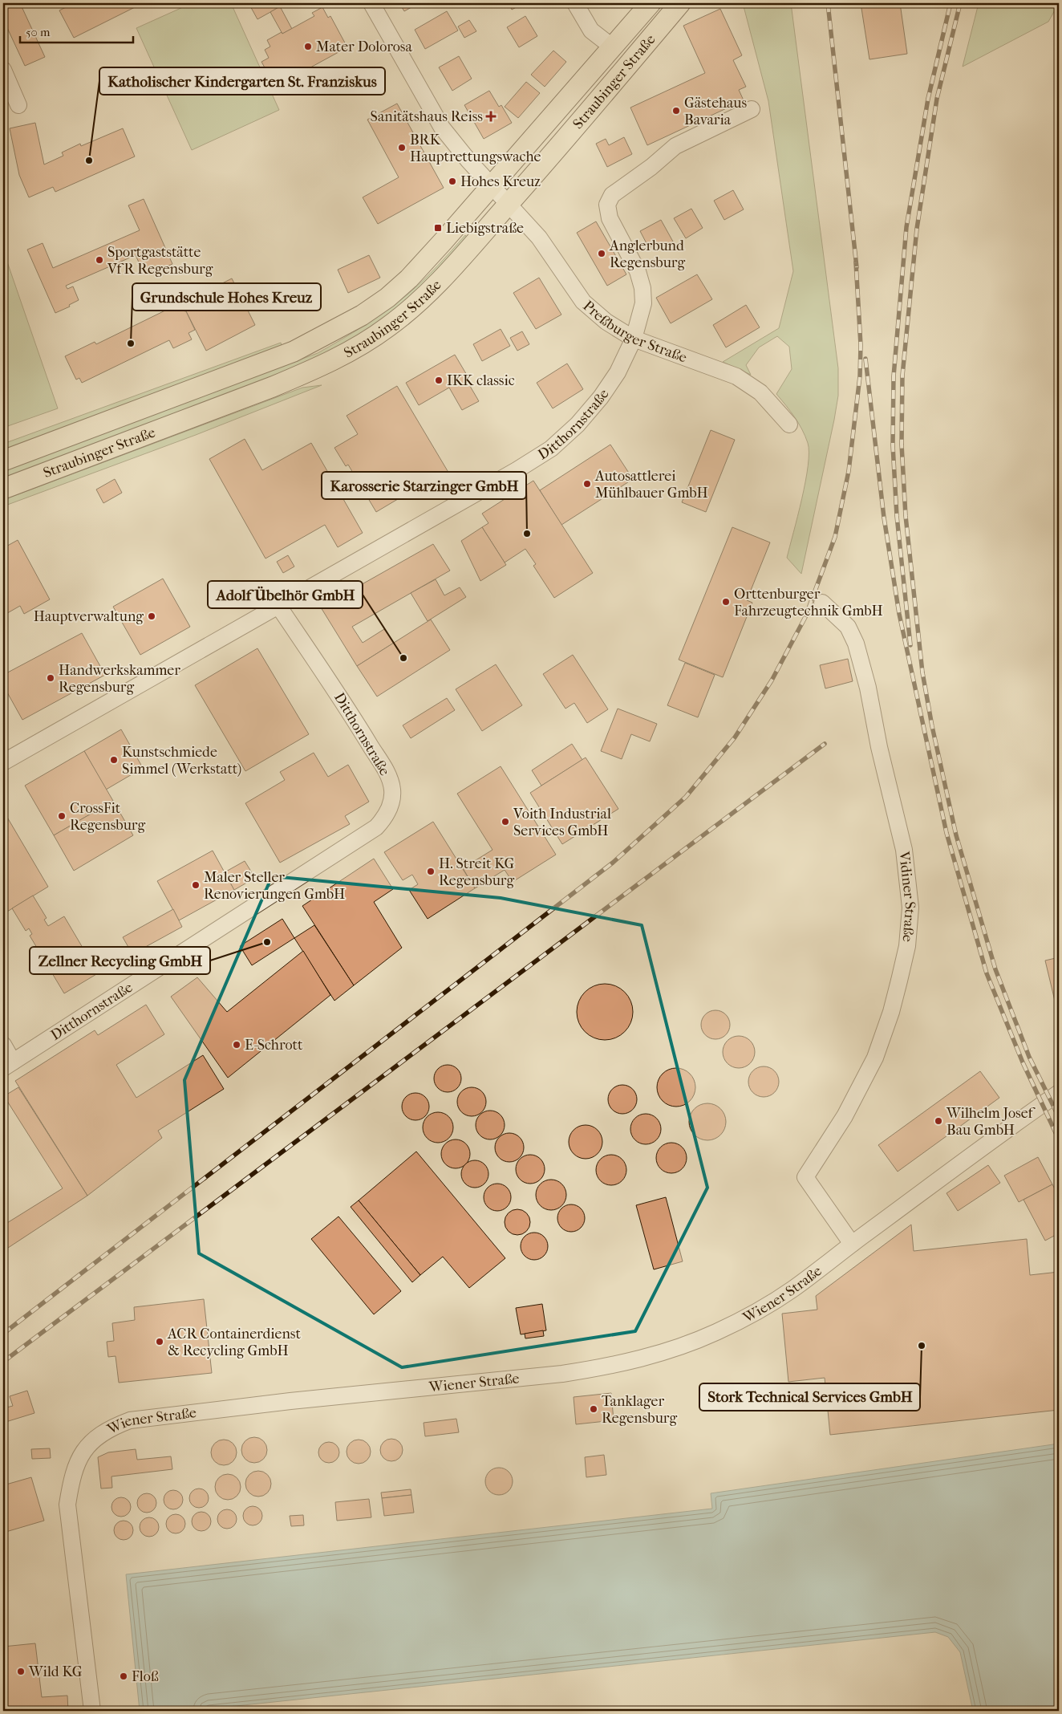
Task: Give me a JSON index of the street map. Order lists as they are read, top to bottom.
{
  "streets": {
    "main road": ["Straubinger Straße"],
    "street": [
      "Preßburger Straße",
      "Ditthornstraße",
      "Vidiner Straße",
      "Wiener Straße"
    ]
  },
  "crossings": [
    ["Straubinger Straße", "Preßburger Straße"],
    ["Preßburger Straße", "Ditthornstraße"],
    ["Vidiner Straße", "Wiener Straße"]
  ],
  "places": {
    "other": [
      "Mater Dolorosa",
      "Gästehaus Bavaria",
      "BRK Hauptrettungswache",
      "Katholischer Kindergarten St. Franziskus",
      "Hohes Kreuz",
      "Anglerbund Regensburg",
      "Sportgaststätte VfR Regensburg",
      "Grundschule Hohes Kreuz",
      "IKK classic",
      "Autosattlerei Mühlbauer GmbH",
      "Karosserie Starzinger GmbH",
      "Orttenburger Fahrzeugtechnik GmbH",
      "Hauptverwaltung",
      "Adolf Übelhör GmbH",
      "Handwerkskammer Regensburg",
      "Kunstschmiede Simmel (Werkstatt)",
      "CrossFit Regensburg",
      "Voith Industrial Services GmbH",
      "H. Streit KG Regensburg",
      "Maler Steller Renovierungen GmbH",
      "Zellner Recycling GmbH",
      "E-Schrott",
      "Wilhelm Josef Bau GmbH",
      "ACR Containerdienst & Recycling GmbH",
      "Stork Technical Services GmbH",
      "Tanklager Regensburg",
      "Wild KG",
      "Floß"
    ],
    "health": ["Sanitätshaus Reiss"],
    "transit": ["Liebigstraße"]
  },
  "scale_bar": "50 m"
}
